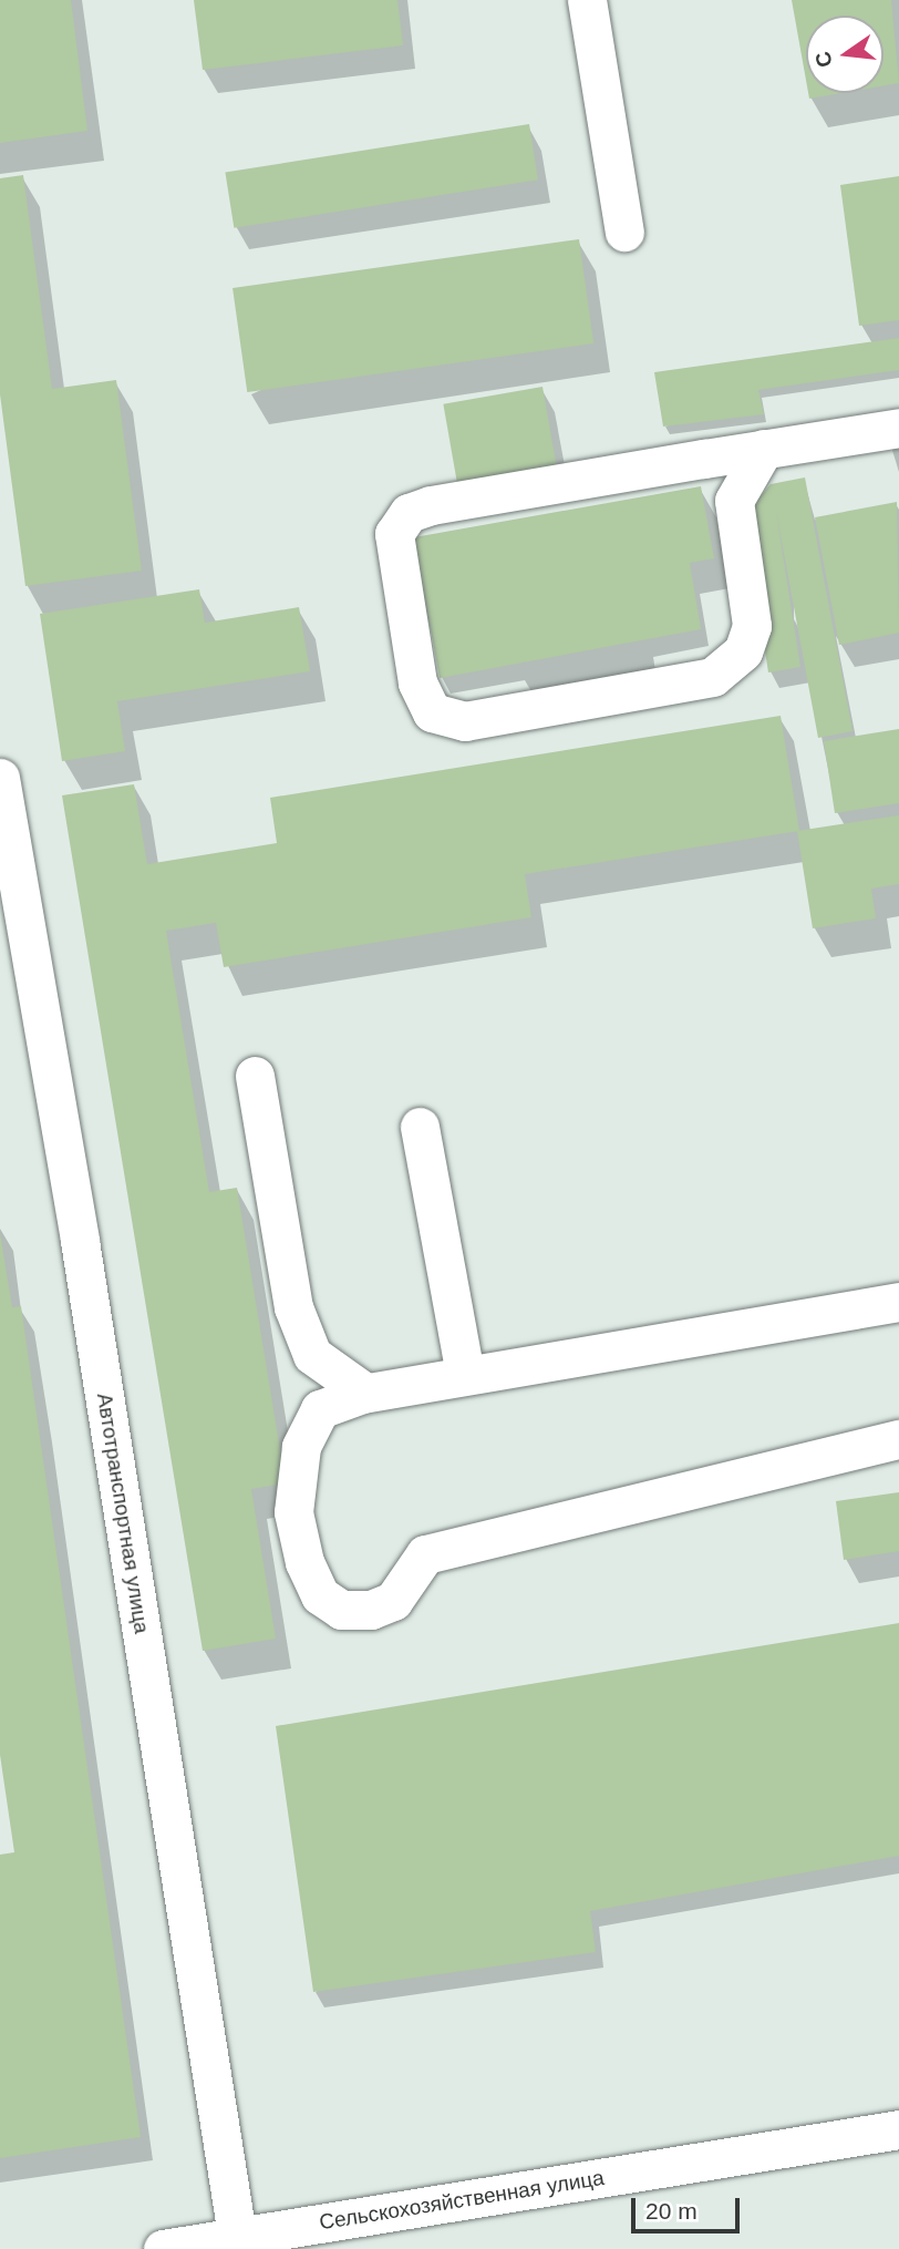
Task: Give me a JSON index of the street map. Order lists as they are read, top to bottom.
{
  "streets": {
    "street": ["Автотранспортная улица", "Сельскохозяйственная улица"]
  },
  "crossings": [
    ["Автотранспортная улица", "Сельскохозяйственная улица"]
  ],
  "scale_bar": "20 m",
  "north": "left"
}
